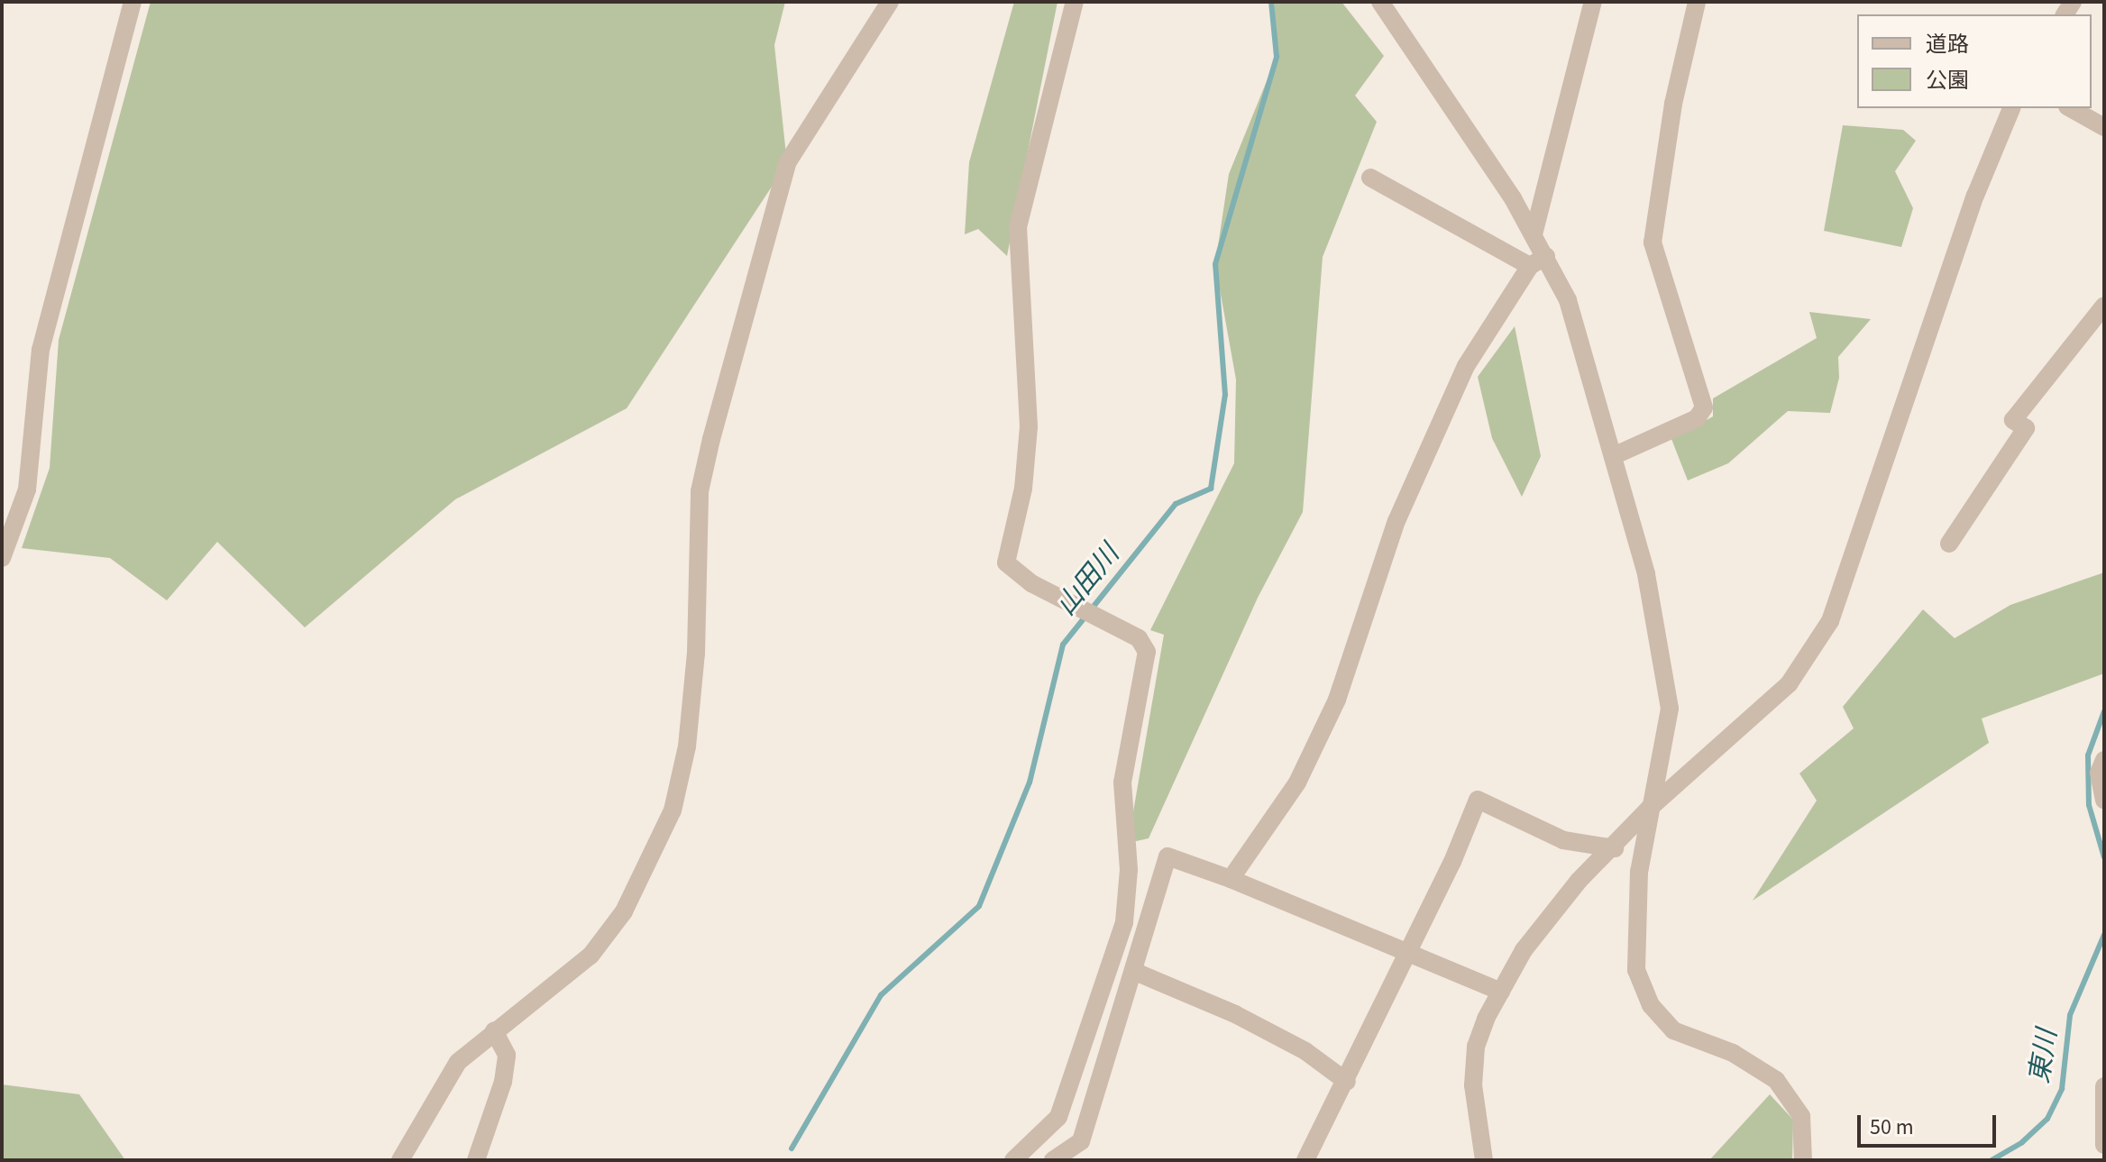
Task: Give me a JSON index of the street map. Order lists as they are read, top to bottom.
{
  "water": ["山田川", "東川"],
  "legend": ["道路", "公園"],
  "scale_bar": "50 m"
}
